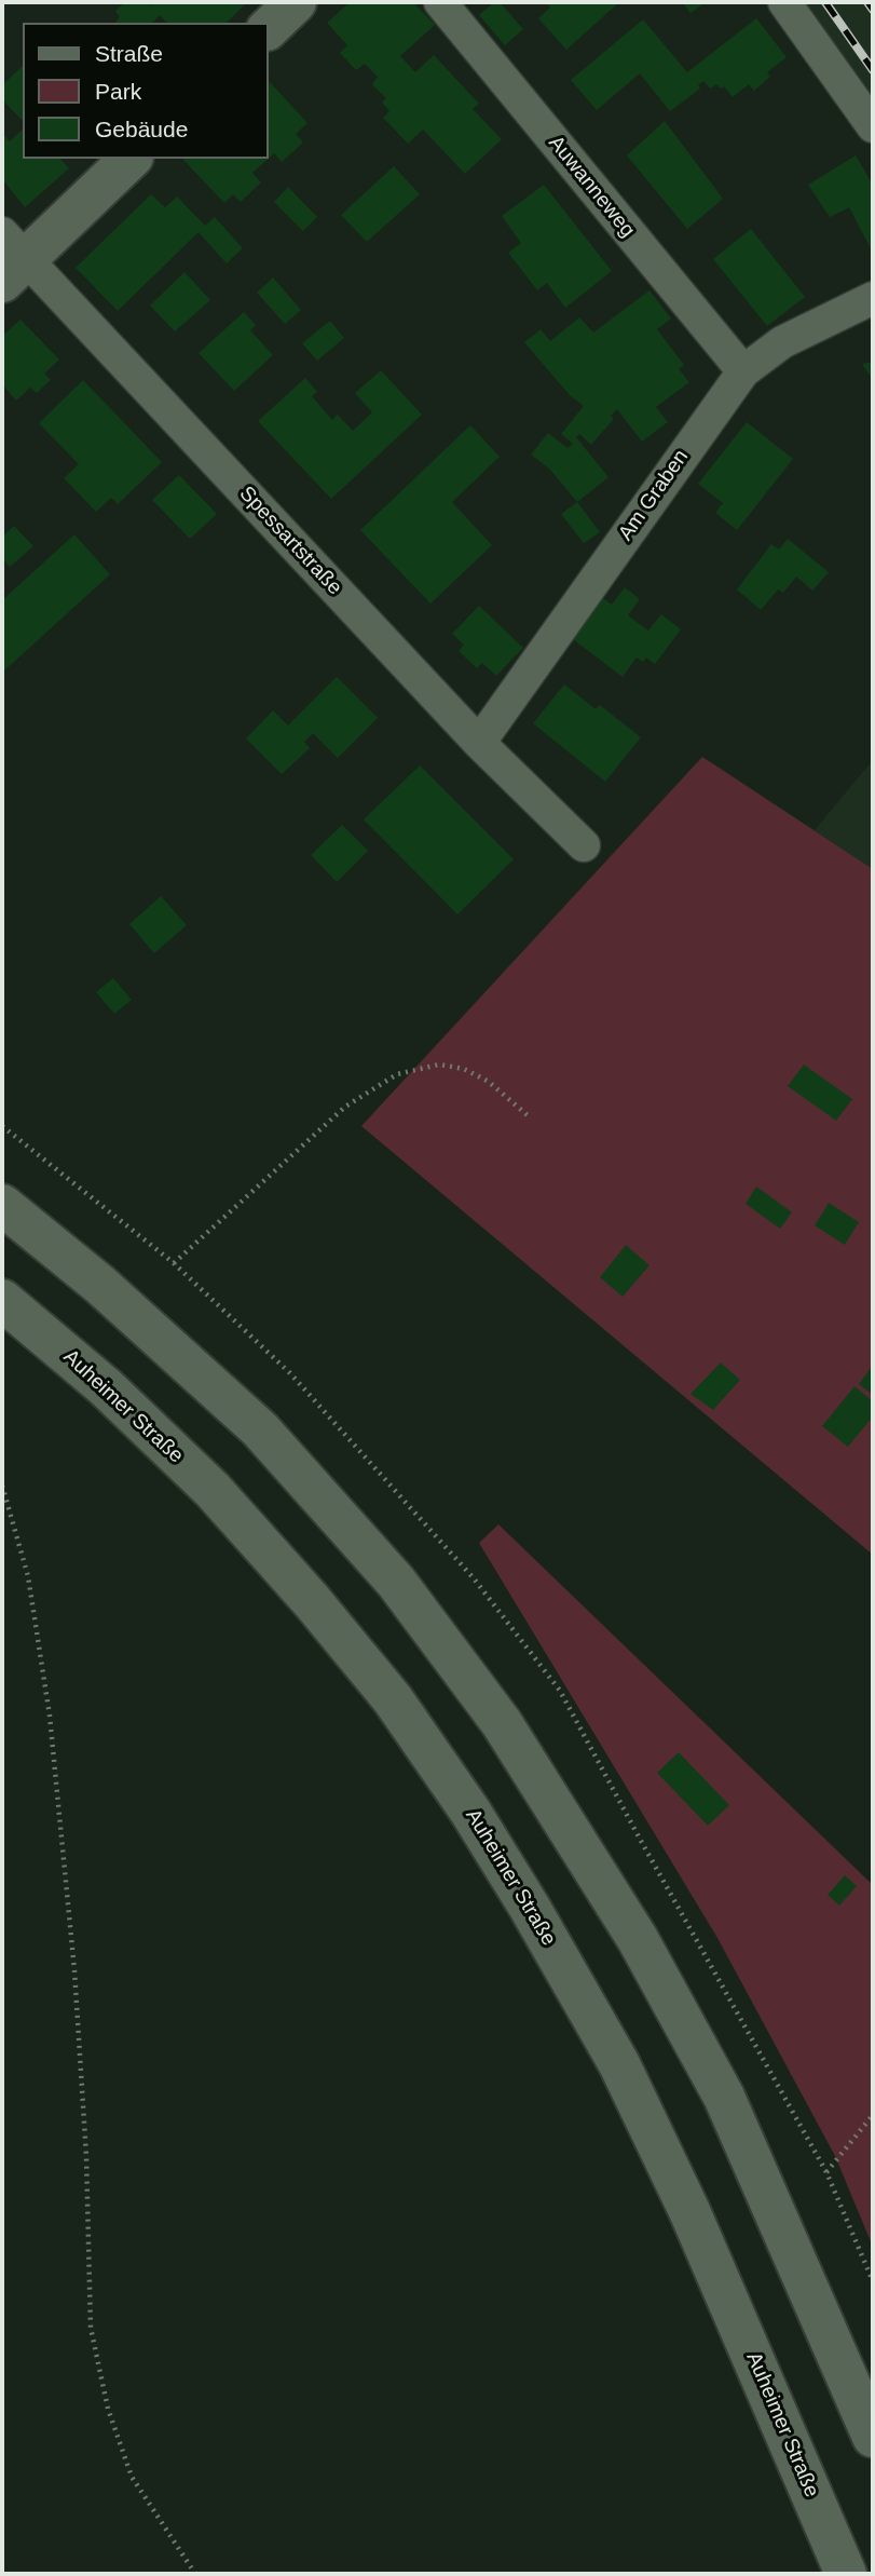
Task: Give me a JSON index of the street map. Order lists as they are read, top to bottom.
{
  "streets": {
    "main road": ["Auheimer Straße"],
    "street": ["Auwanneweg", "Am Graben", "Spessartstraße"]
  },
  "crossings": [
    ["Auwanneweg", "Am Graben"],
    ["Am Graben", "Spessartstraße"]
  ],
  "legend": ["Straße", "Park", "Gebäude"]
}
